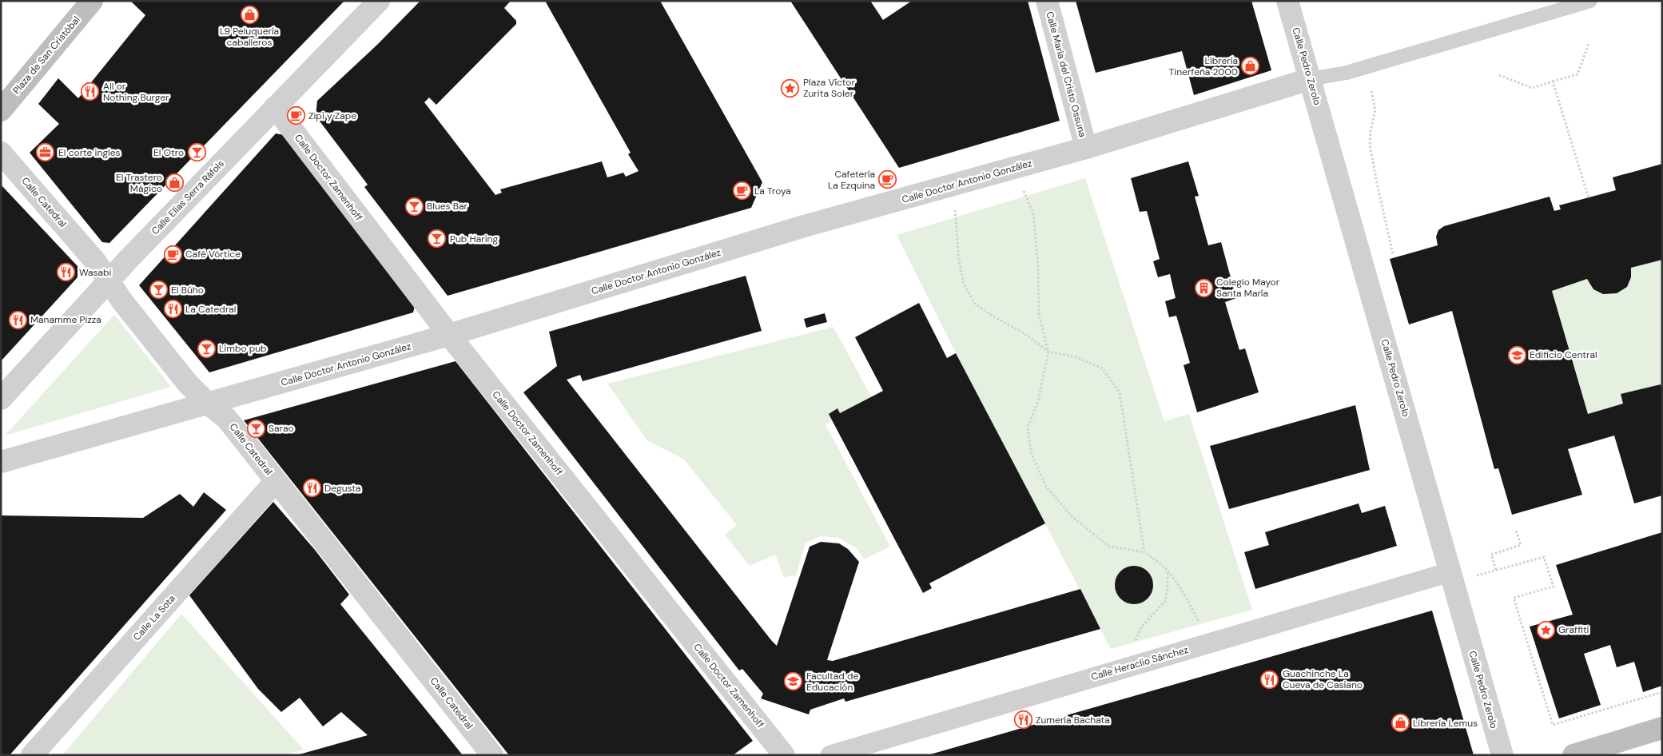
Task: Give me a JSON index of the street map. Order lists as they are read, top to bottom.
{
  "streets": {
    "main road": ["Plaza de San Cristóbal"],
    "street": [
      "Calle Pedro Zerolo",
      "Calle María del Cristo Ossuna",
      "Calle Doctor Zamenhoff",
      "Calle Doctor Antonio González",
      "Calle Elías Serra Ràfols",
      "Calle Catedral",
      "Calle La Sota",
      "Calle Heraclio Sánchez"
    ]
  },
  "crossings": [
    ["Calle Pedro Zerolo", "Calle Doctor Antonio González"],
    ["Calle Pedro Zerolo", "Calle Heraclio Sánchez"],
    ["Calle María del Cristo Ossuna", "Calle Doctor Antonio González"],
    ["Calle Doctor Zamenhoff", "Calle Doctor Antonio González"],
    ["Calle Doctor Zamenhoff", "Calle Elías Serra Ràfols"],
    ["Calle Doctor Antonio González", "Calle Catedral"],
    ["Calle Elías Serra Ràfols", "Calle Catedral"],
    ["Calle Catedral", "Calle La Sota"]
  ],
  "places": {
    "shop": [
      "L9 Peluquería caballeros",
      "Librería Tinerfeña 2000",
      "El Trastero Mágico",
      "Librería Lemus"
    ],
    "place": ["Plaza Víctor Zurita Soler", "Graffiti"],
    "restaurant": [
      "All or Nothing Burger",
      "Wasabi",
      "La Catedral",
      "Manamme Pizza",
      "Degusta",
      "Guachinche La Cueva de Casiano",
      "Zumería Bachata"
    ],
    "cafe": [
      "Zipi y Zape",
      "Cafetería La Ezquina",
      "La Troya",
      "Café Vórtice"
    ],
    "office": ["El corte ingles"],
    "bar": [
      "El Otro",
      "Blues Bar",
      "Pub Haring",
      "El Búho",
      "Limbo pub",
      "Sarao"
    ],
    "building": ["Colegio Mayor Santa María"],
    "school or university": ["Edificio Central", "Facultad de Educación"]
  }
}
